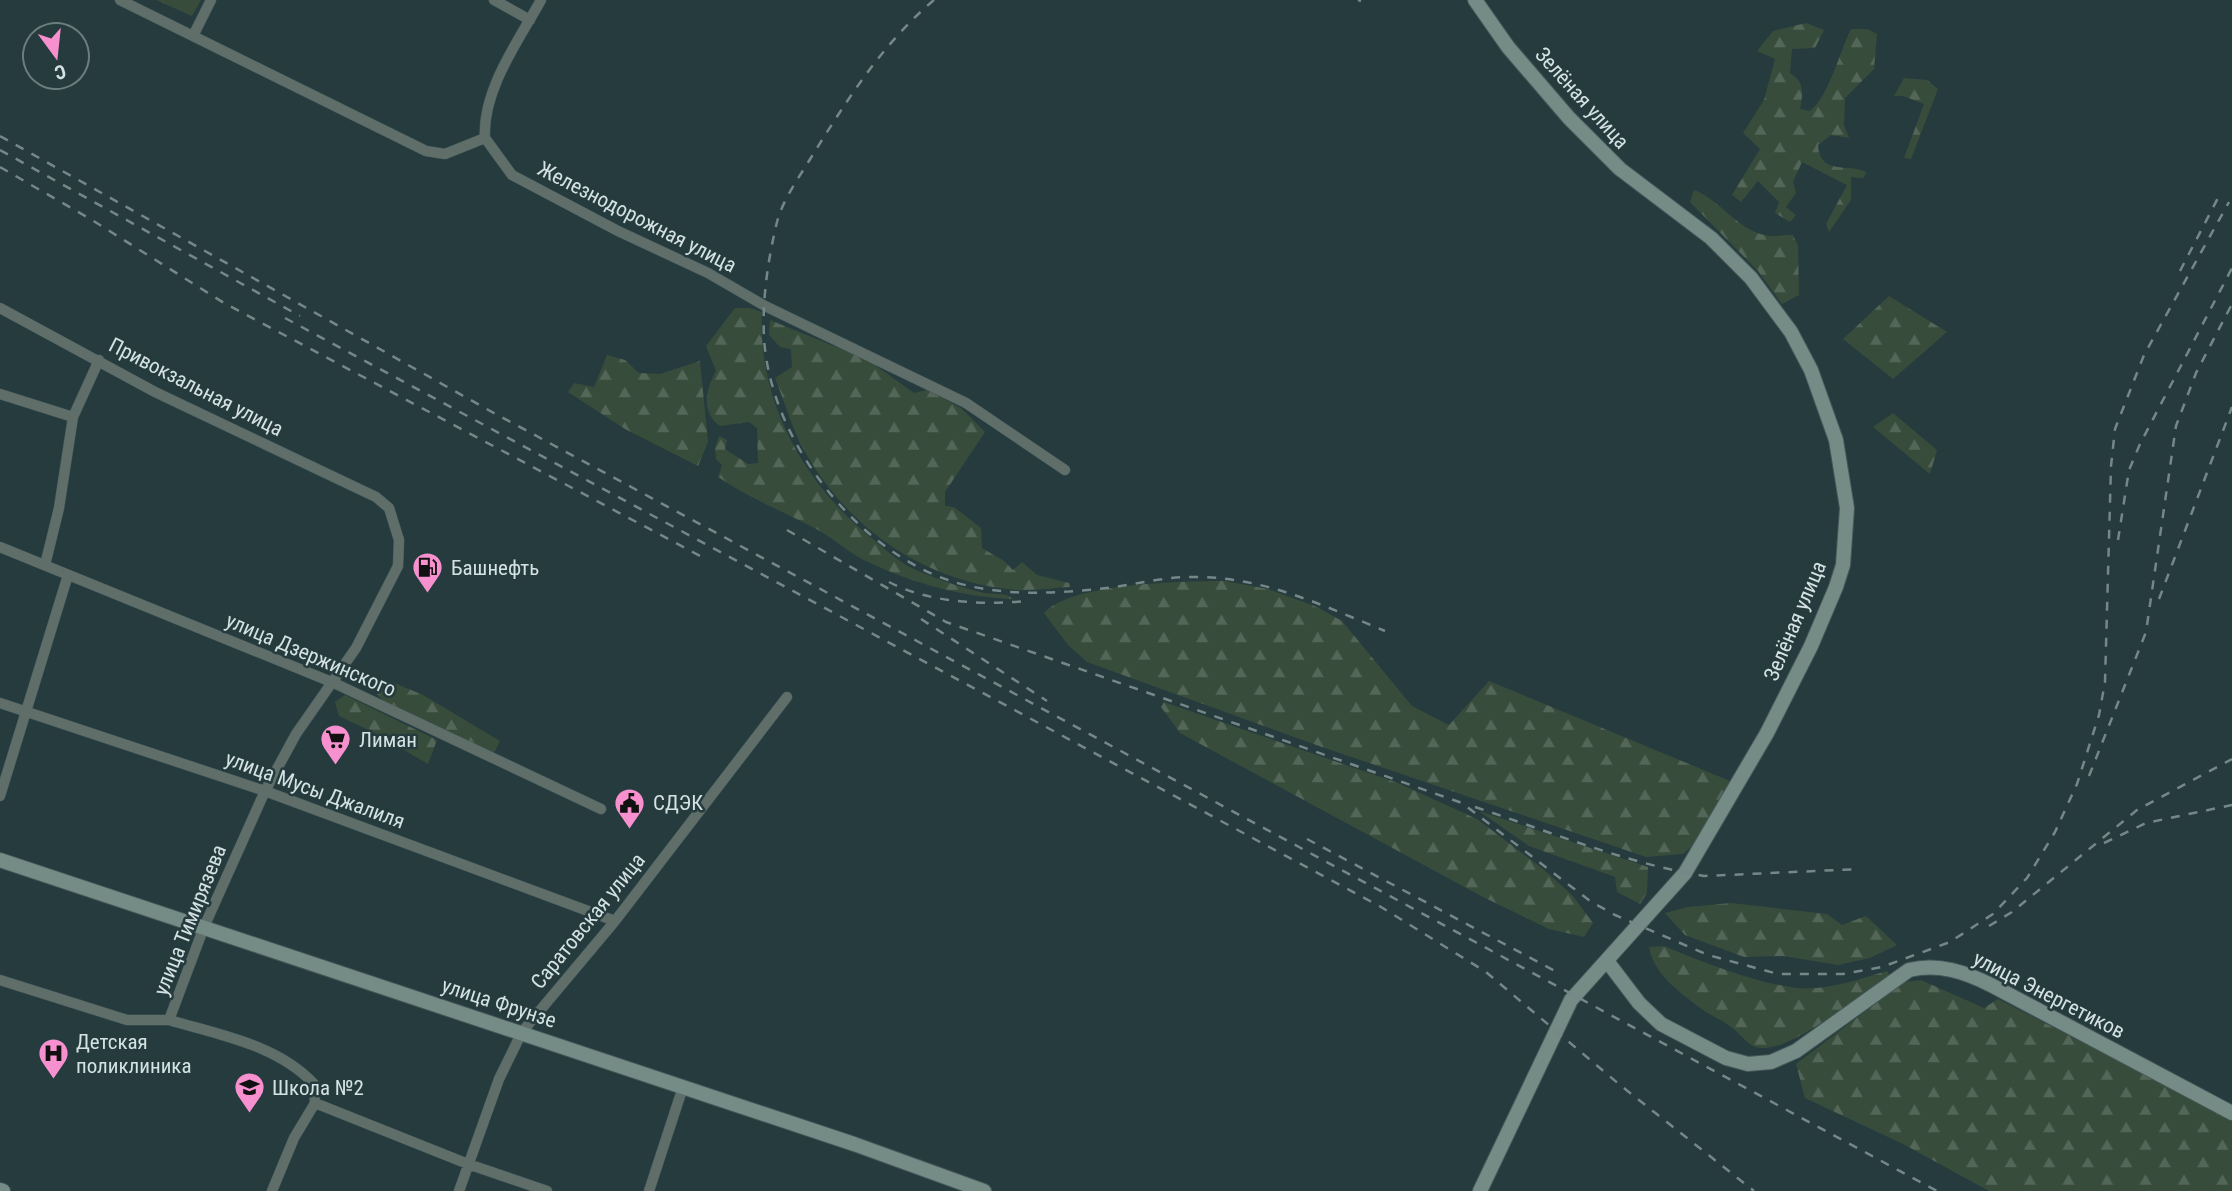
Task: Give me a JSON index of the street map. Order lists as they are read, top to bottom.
{
  "streets": {
    "street": [
      "Зелёная улица",
      "Железнодорожная улица",
      "Привокзальная улица",
      "улица Дзержинского",
      "улица Мусы Джалиля",
      "улица Тимирязева",
      "Саратовская улица",
      "улица Энергетиков",
      "улица Фрунзе"
    ]
  },
  "crossings": [
    ["Зелёная улица", "улица Энергетиков"],
    ["Привокзальная улица", "улица Тимирязева"],
    ["улица Дзержинского", "улица Тимирязева"],
    ["улица Мусы Джалиля", "улица Тимирязева"],
    ["улица Мусы Джалиля", "Саратовская улица"],
    ["улица Тимирязева", "улица Фрунзе"],
    ["Саратовская улица", "улица Фрунзе"]
  ],
  "places": {
    "fuel station": ["Башнефть"],
    "supermarket": ["Лиман"],
    "public building": ["СДЭК"],
    "hospital": ["Детская поликлиника"],
    "school or university": ["Школа №2"]
  },
  "north": "bottom"
}
